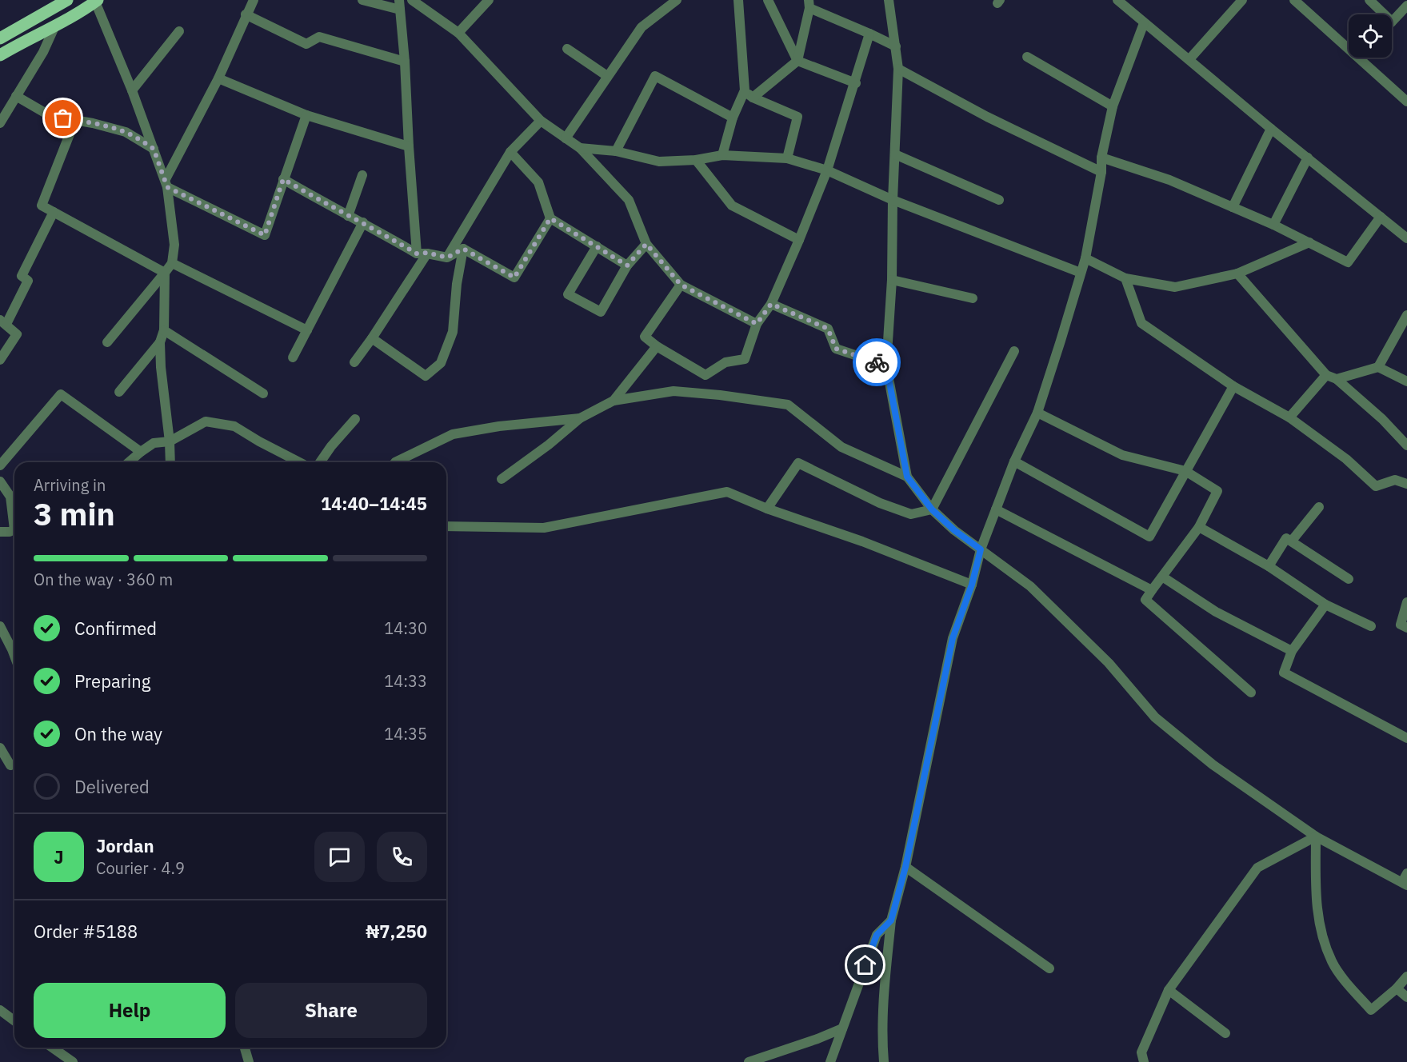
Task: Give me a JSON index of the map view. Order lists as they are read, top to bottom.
{
  "page": {
    "heading": ["3 min", "Arriving in", "14:40–14:45"],
    "panel": [
      "Jordan",
      "Courier · 4.9",
      "Order #5188",
      "₦7,250"
    ],
    "bar": "On the way · 360 m",
    "list": [
      ["Confirmed", "14:30"],
      ["Preparing", "14:33"],
      ["On the way", "14:35"],
      "Delivered"
    ],
    "round": "J",
    "buttons": ["Help", "Share"]
  }
}
